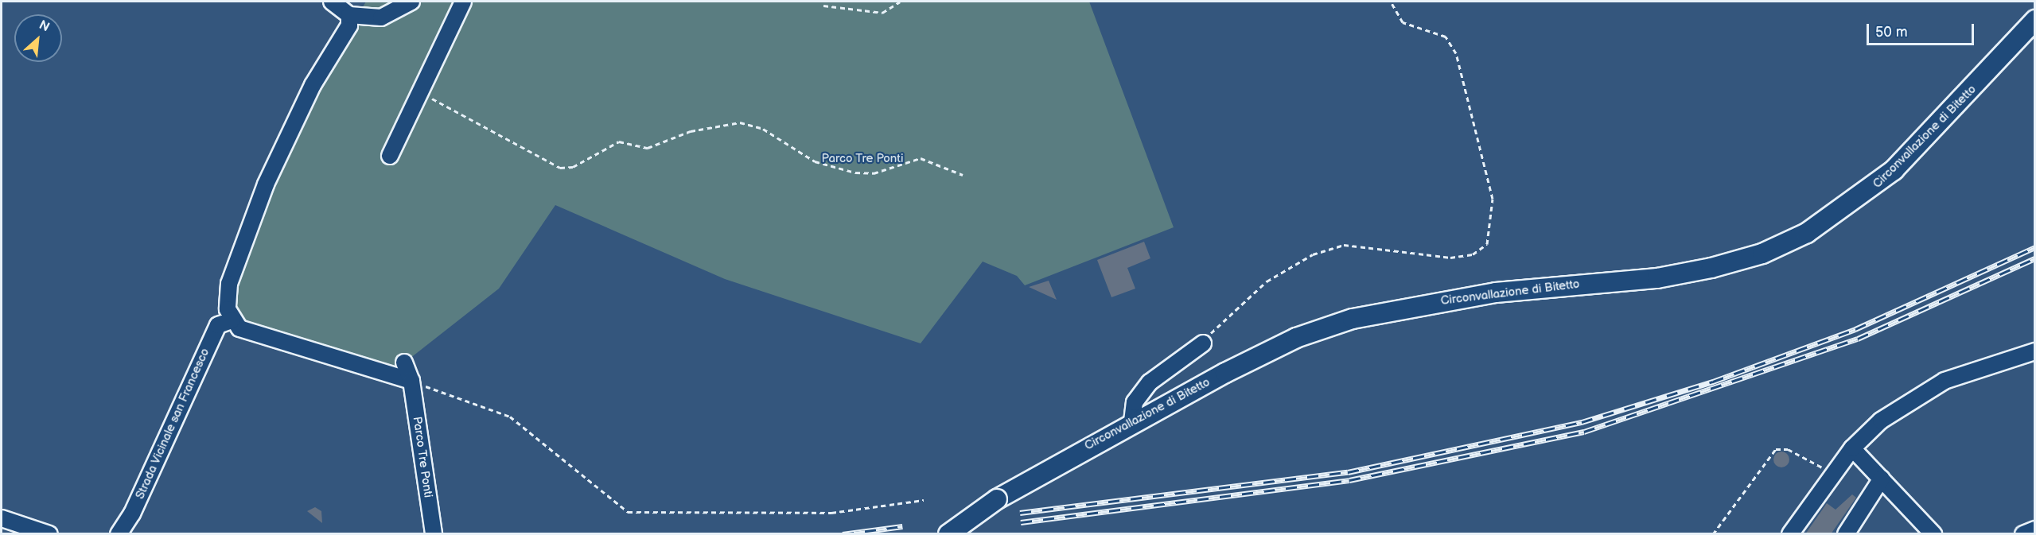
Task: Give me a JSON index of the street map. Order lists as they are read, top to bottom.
{
  "streets": {
    "main road": ["Circonvallazione di Bitetto"],
    "street": ["Strada Vicinale san Francesco", "Parco Tre Ponti"]
  },
  "parks": ["Parco Tre Ponti"],
  "scale_bar": "50 m",
  "north": "top right"
}
